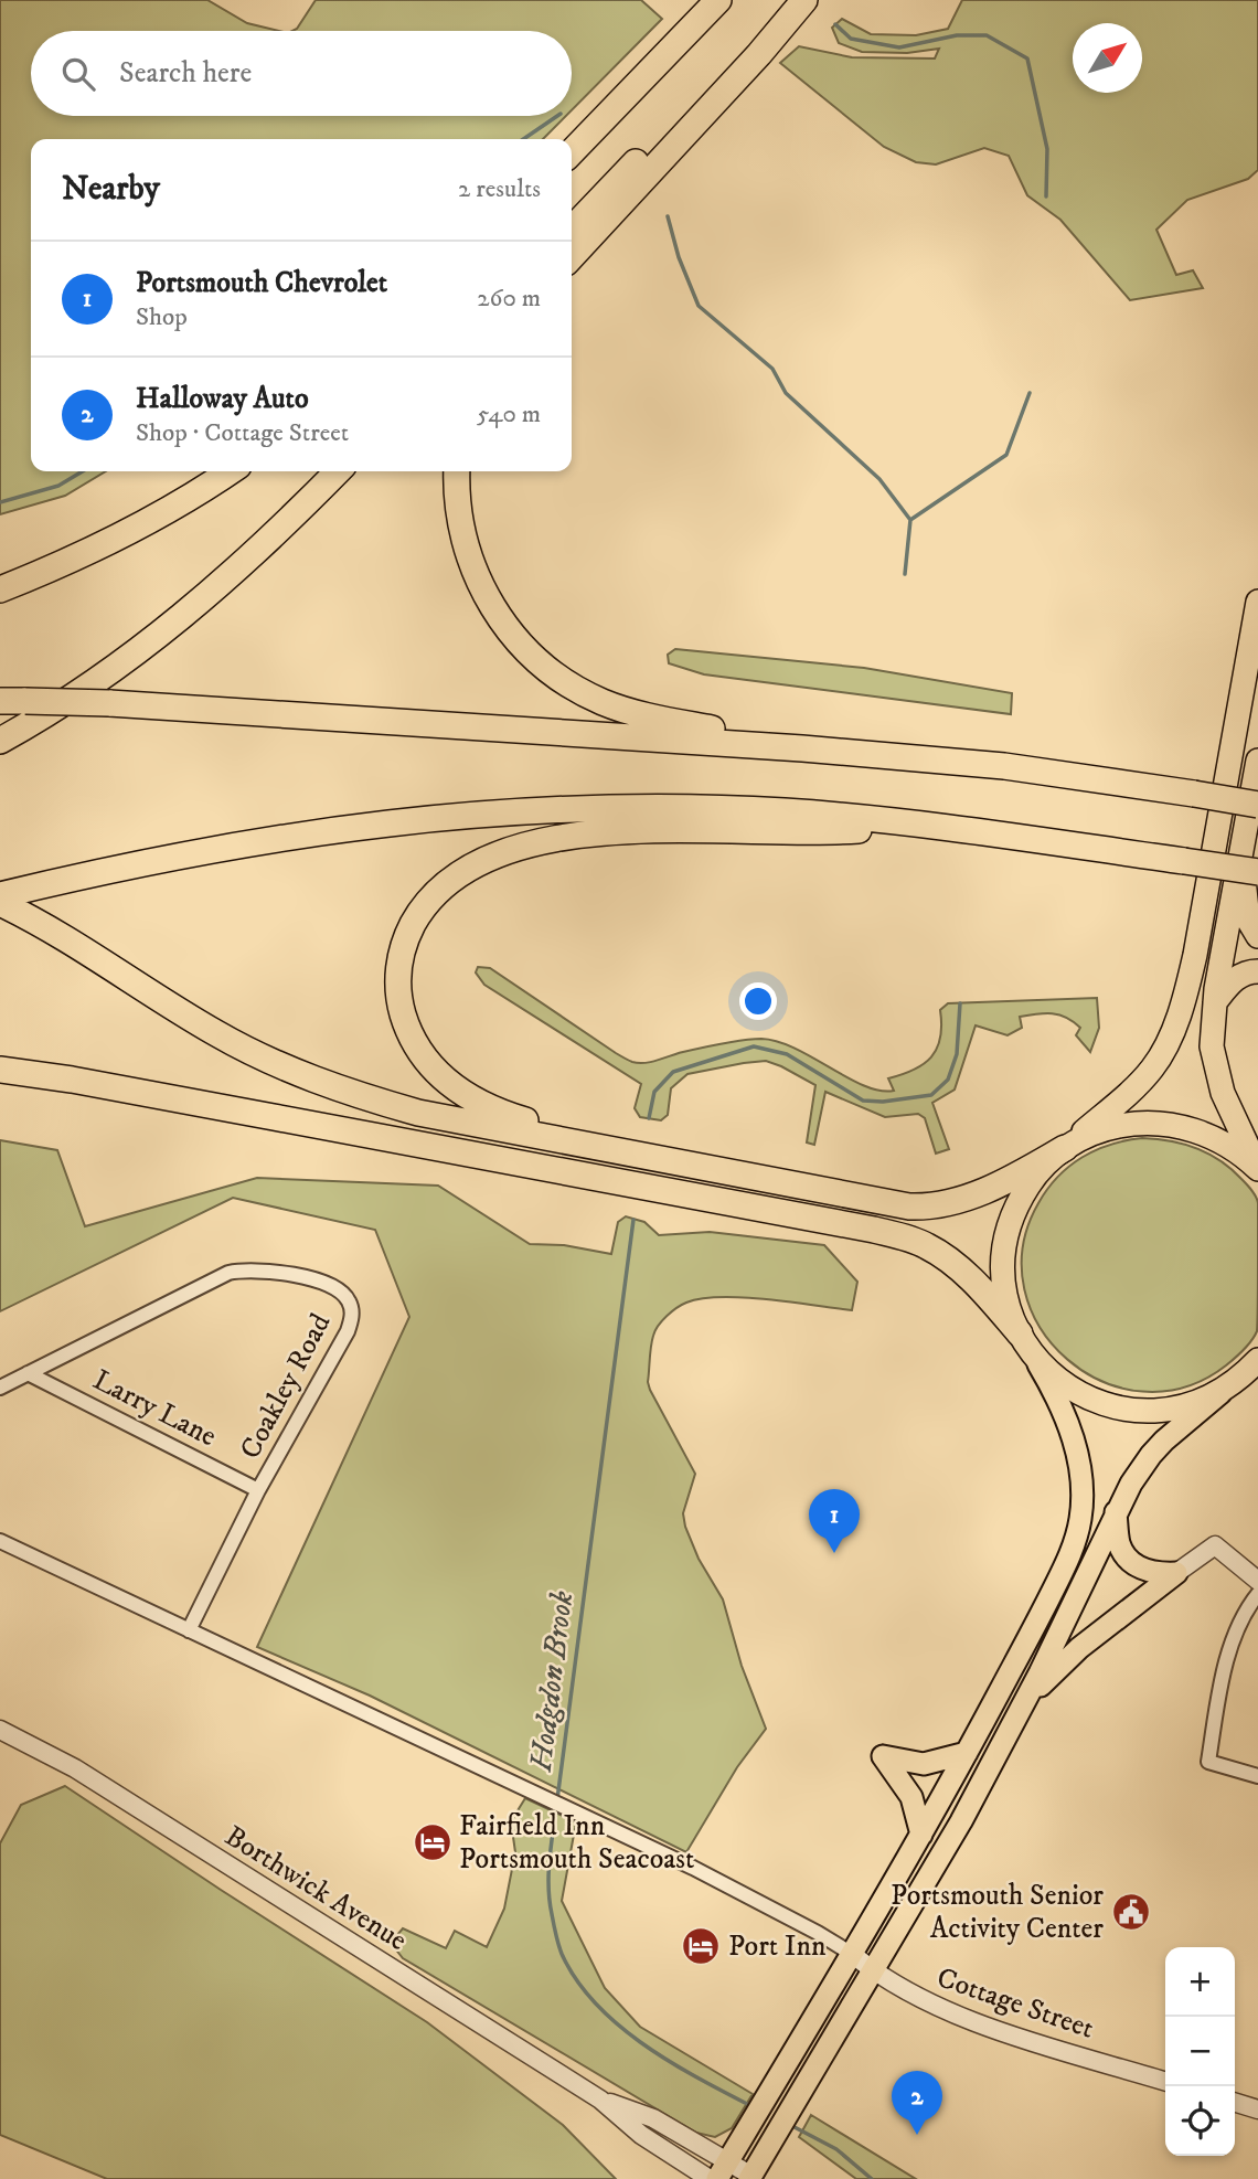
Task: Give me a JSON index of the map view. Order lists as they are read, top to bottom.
{
  "streets": {
    "street": [
      "Coakley Road",
      "Larry Lane",
      "Borthwick Avenue",
      "Cottage Street"
    ]
  },
  "crossings": [
    ["Coakley Road", "Larry Lane"]
  ],
  "water": ["Hodgdon Brook"],
  "places": {
    "hotel": ["Fairfield Inn Portsmouth Seacoast", "Port Inn"],
    "public building": ["Portsmouth Senior Activity Center"]
  },
  "north": "top right",
  "page": {
    "search": "Search here",
    "heading": ["Nearby", "2 results"],
    "list": [
      {
        "mark": "1",
        "name": "Portsmouth Chevrolet",
        "note": "Shop",
        "value": "260 m"
      },
      {
        "mark": "2",
        "name": "Halloway Auto",
        "note": "Shop · Cottage Street",
        "value": "540 m"
      }
    ],
    "pins": ["1", "2"],
    "map_buttons": ["+", "−"]
  }
}
